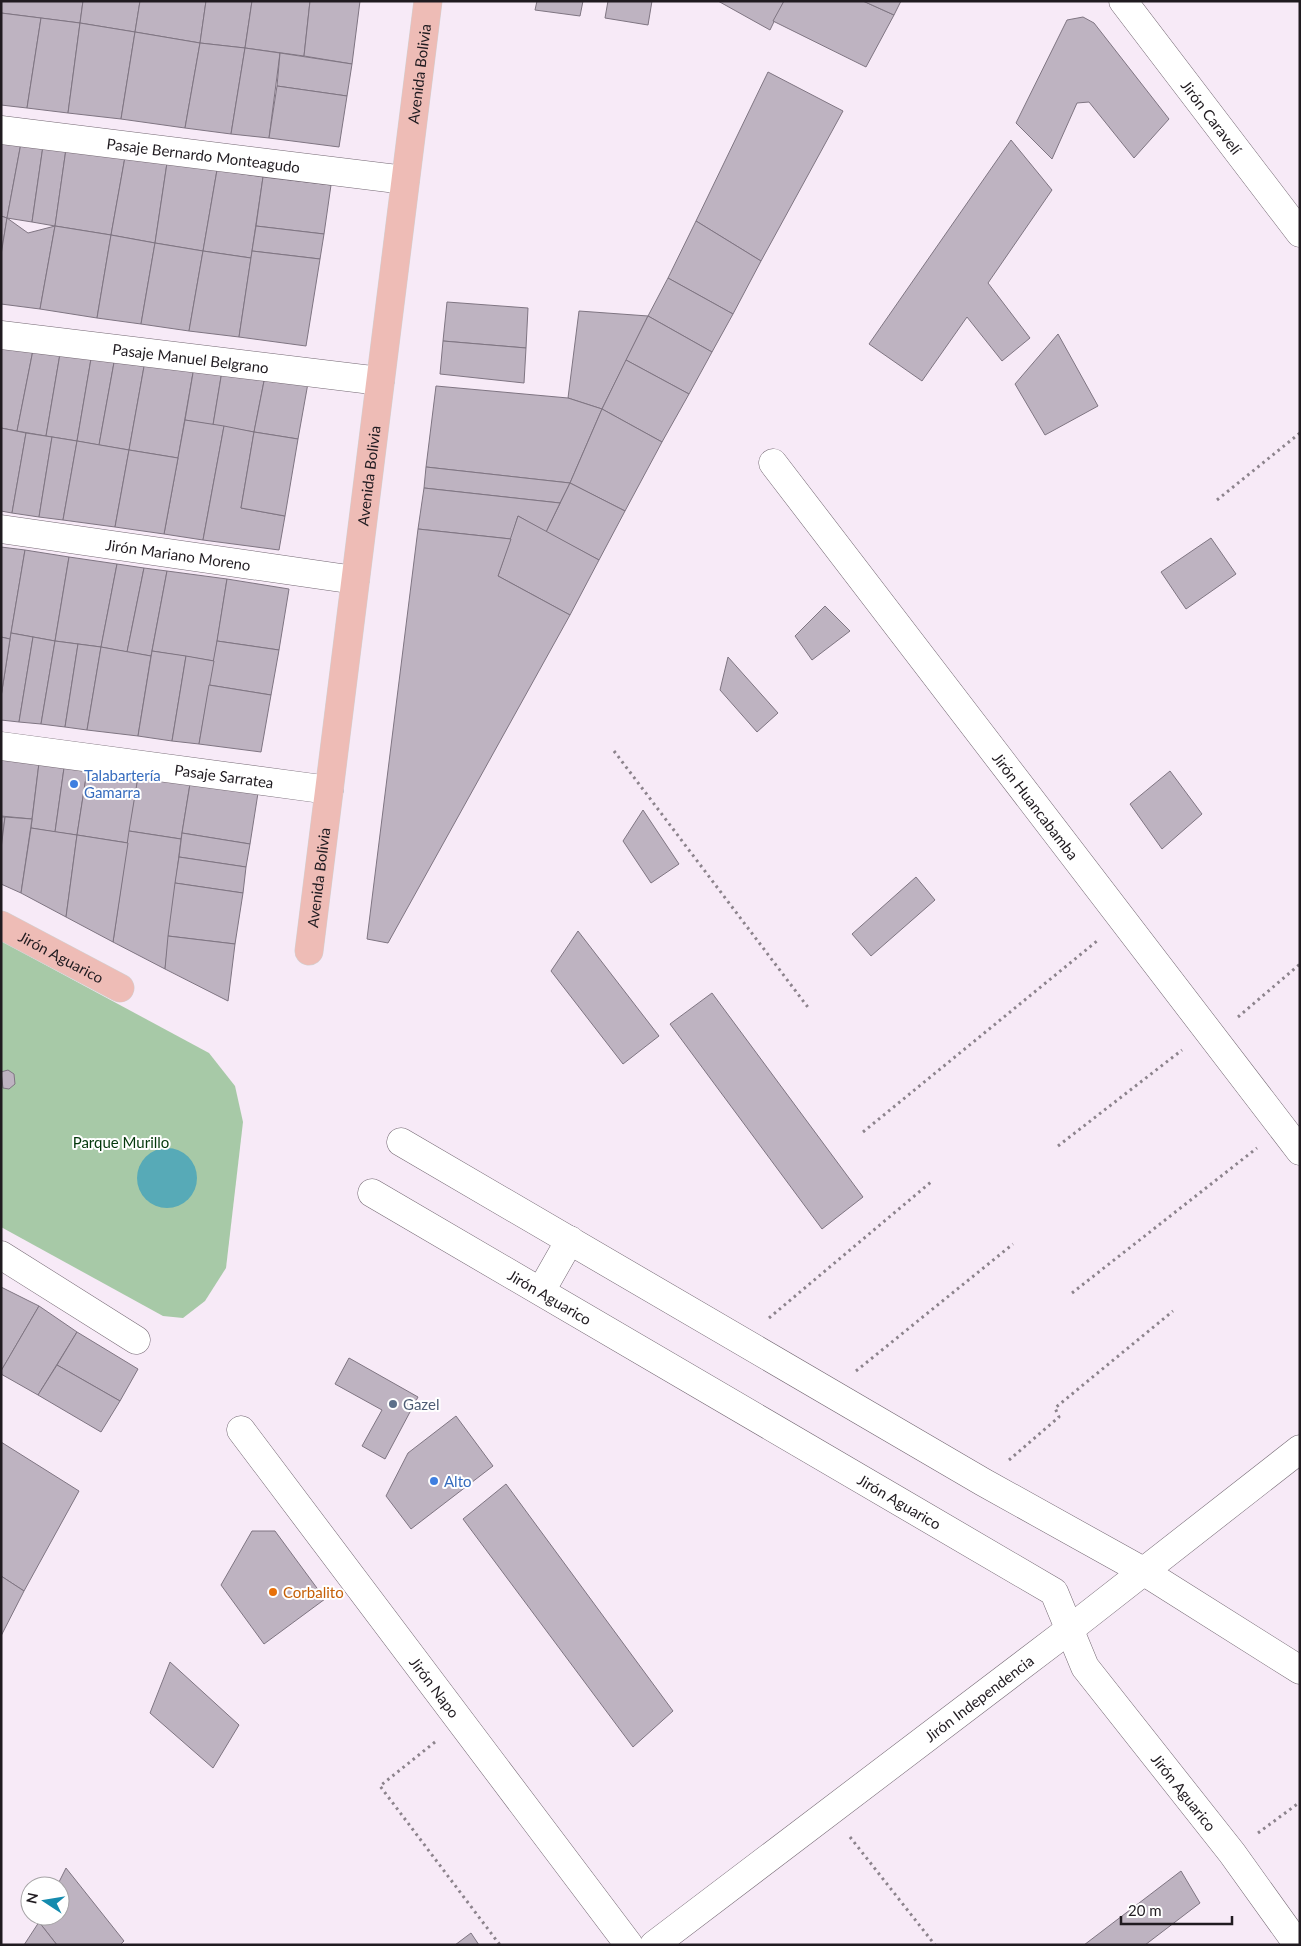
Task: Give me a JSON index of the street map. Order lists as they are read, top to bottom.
{
  "streets": {
    "main road": ["Avenida Bolivia", "Jirón Aguarico"],
    "street": [
      "Jirón Caravelí",
      "Pasaje Bernardo Monteagudo",
      "Pasaje Manuel Belgrano",
      "Jirón Mariano Moreno",
      "Pasaje Sarratea",
      "Jirón Huancabamba",
      "Jirón Napo",
      "Jirón Independencia"
    ]
  },
  "crossings": [
    ["Avenida Bolivia", "Pasaje Bernardo Monteagudo"],
    ["Avenida Bolivia", "Pasaje Manuel Belgrano"],
    ["Avenida Bolivia", "Jirón Mariano Moreno"],
    ["Avenida Bolivia", "Pasaje Sarratea"],
    ["Jirón Aguarico", "Jirón Independencia"]
  ],
  "parks": ["Parque Murillo"],
  "places": [
    "Talabartería Gamarra",
    "Gazel",
    "Alto",
    "Corbalito"
  ],
  "scale_bar": "20 m",
  "north": "left"
}
